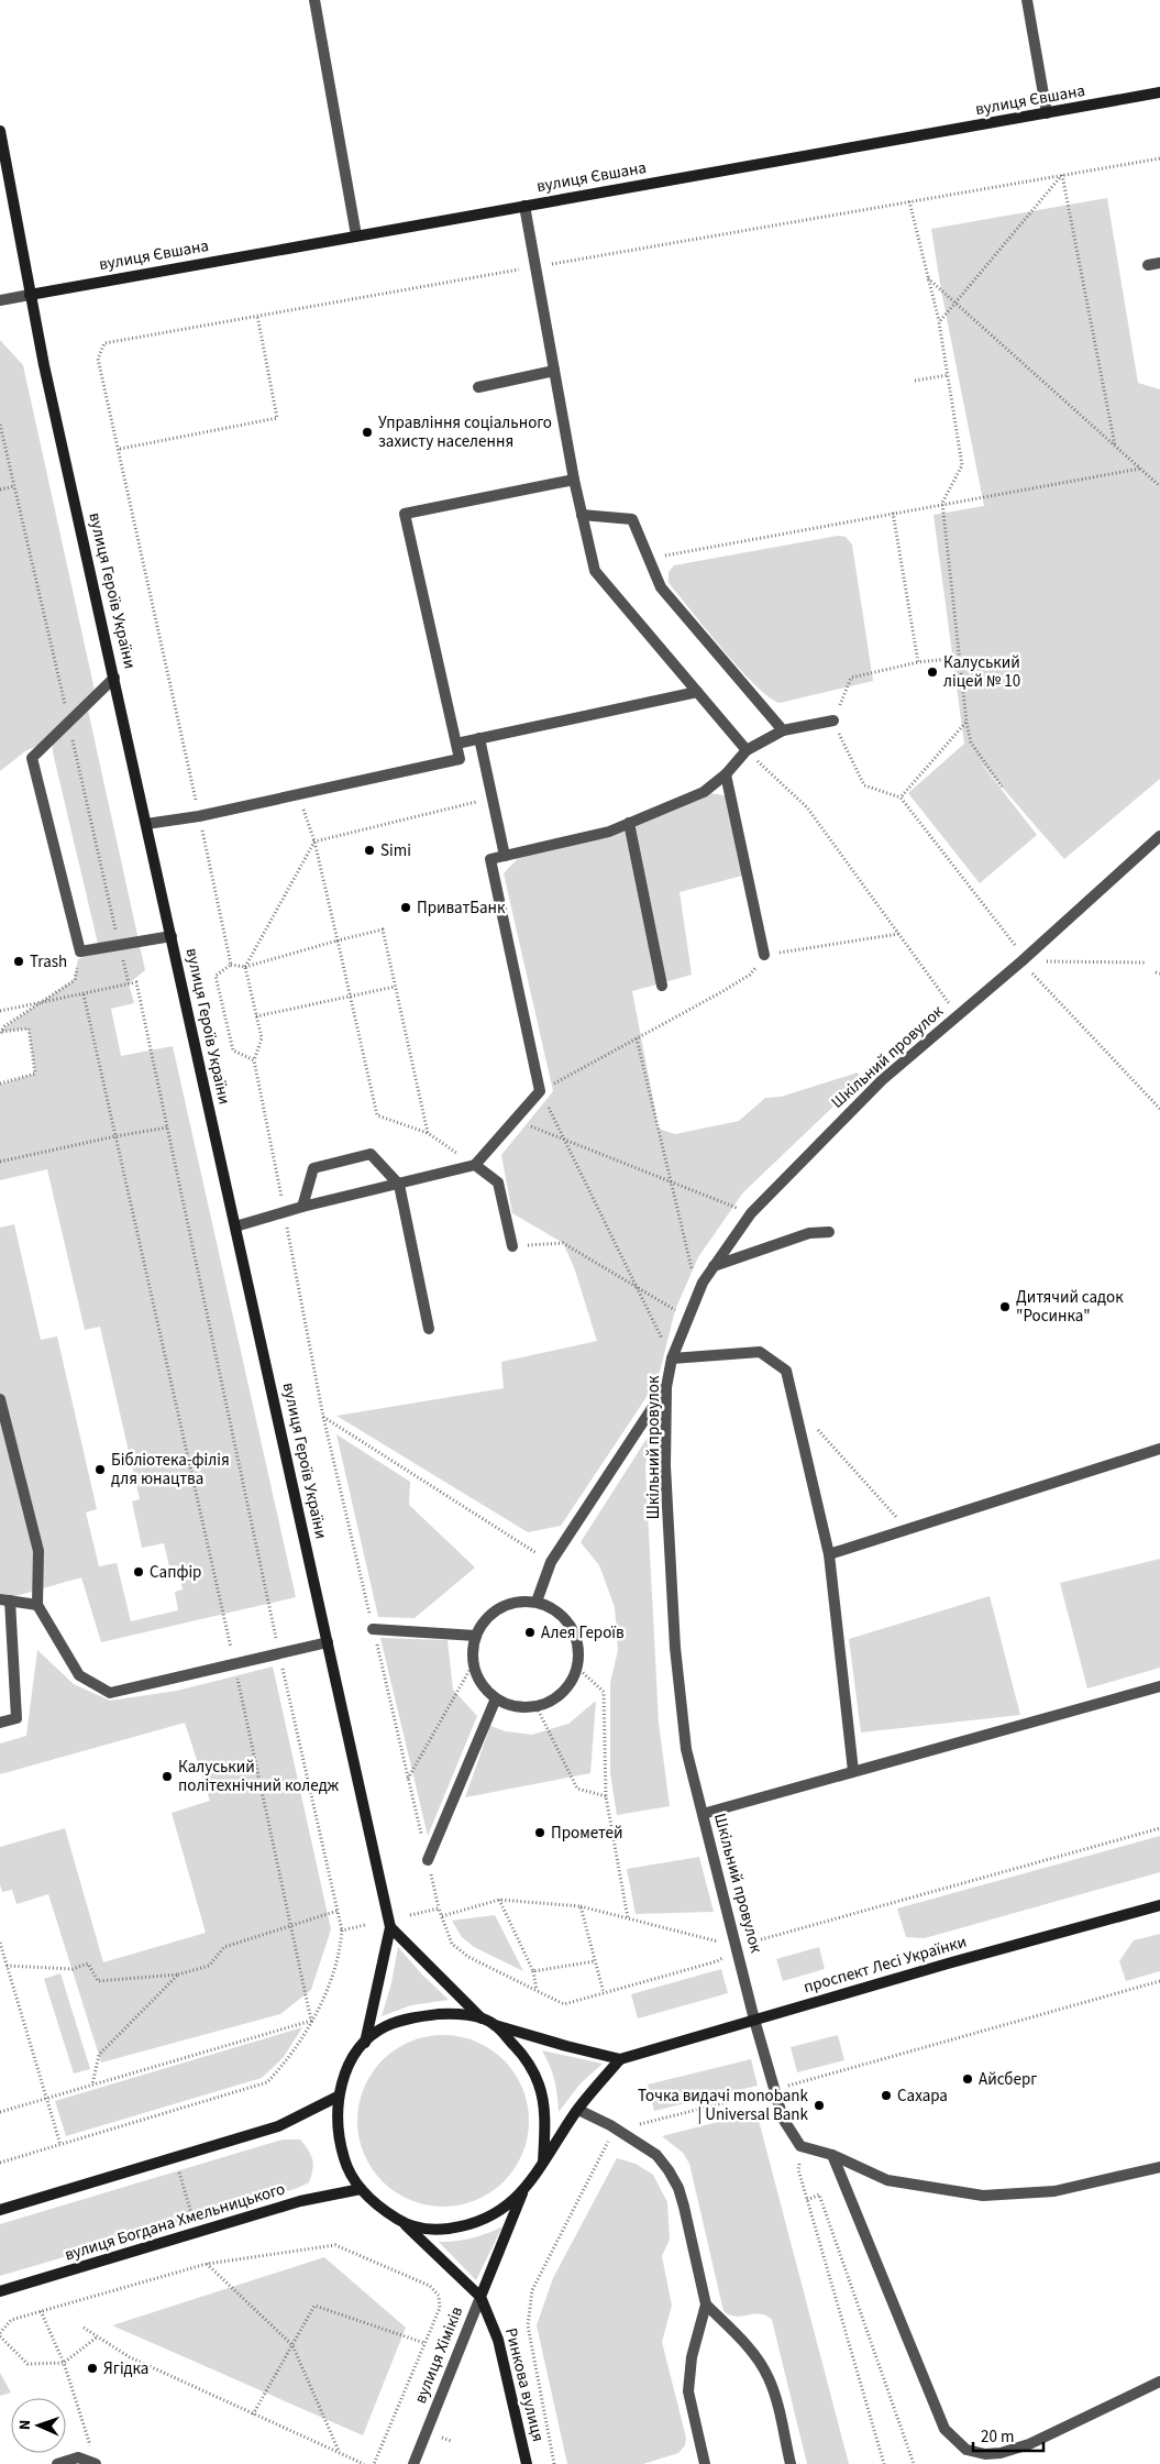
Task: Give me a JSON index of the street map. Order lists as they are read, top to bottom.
{
  "streets": {
    "main road": [
      "вулиця Євшана",
      "вулиця Героїв України",
      "проспект Лесі Українки",
      "вулиця Богдана Хмельницького",
      "вулиця Хіміків",
      "Ринкова вулиця"
    ],
    "street": ["Шкільний провулок"]
  },
  "crossings": [
    ["вулиця Євшана", "вулиця Героїв України"],
    ["Шкільний провулок", "проспект Лесі Українки"],
    ["вулиця Хіміків", "Ринкова вулиця"]
  ],
  "places": [
    "Управління соціального захисту населення",
    "Калуський ліцей № 10",
    "Simi",
    "ПриватБанк",
    "Trash",
    "Дитячий садок \"Росинка\"",
    "Бібліотека-філія для юнацтва",
    "Сапфір",
    "Алея Героїв",
    "Калуський політехнічний коледж",
    "Прометей",
    "Айсберг",
    "Сахара",
    "Точка видачі monobank | Universal Bank",
    "Ягідка"
  ],
  "scale_bar": "20 m",
  "north": "left"
}
